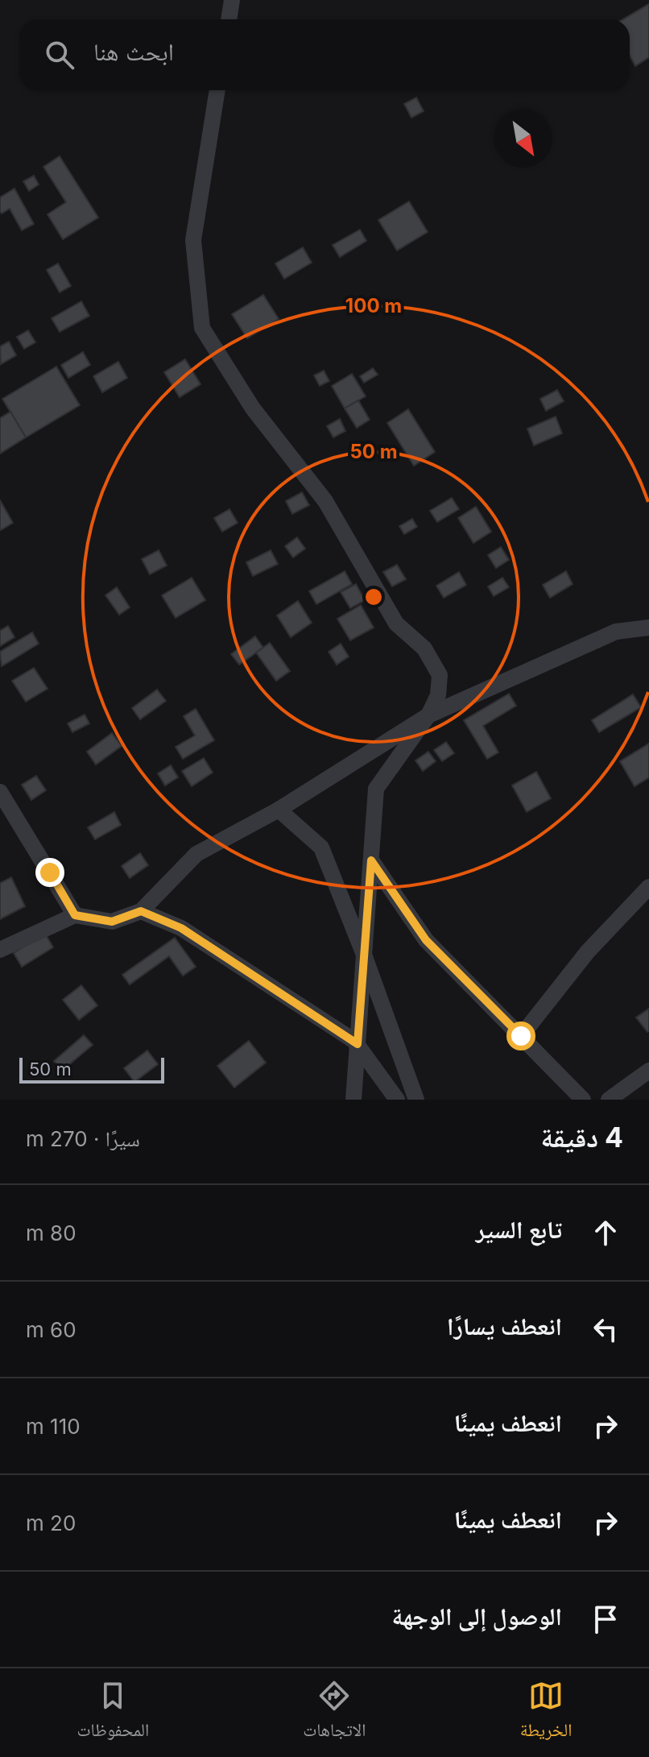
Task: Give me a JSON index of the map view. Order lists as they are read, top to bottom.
{
  "scale_bar": "50 m",
  "north": "bottom right",
  "page": {
    "search": "ابحث هنا",
    "scale": "50 m",
    "heading": ["4 دقيقة", "سيرًا · 270 m"],
    "list": [
      ["تابع السير", "80 m"],
      ["انعطف يسارًا", "60 m"],
      ["انعطف يمينًا", "110 m"],
      ["انعطف يمينًا", "20 m"],
      "الوصول إلى الوجهة"
    ],
    "nav": ["الخريطة", "الاتجاهات", "المحفوظات"]
  },
  "rings": ["100 m", "50 m"]
}
